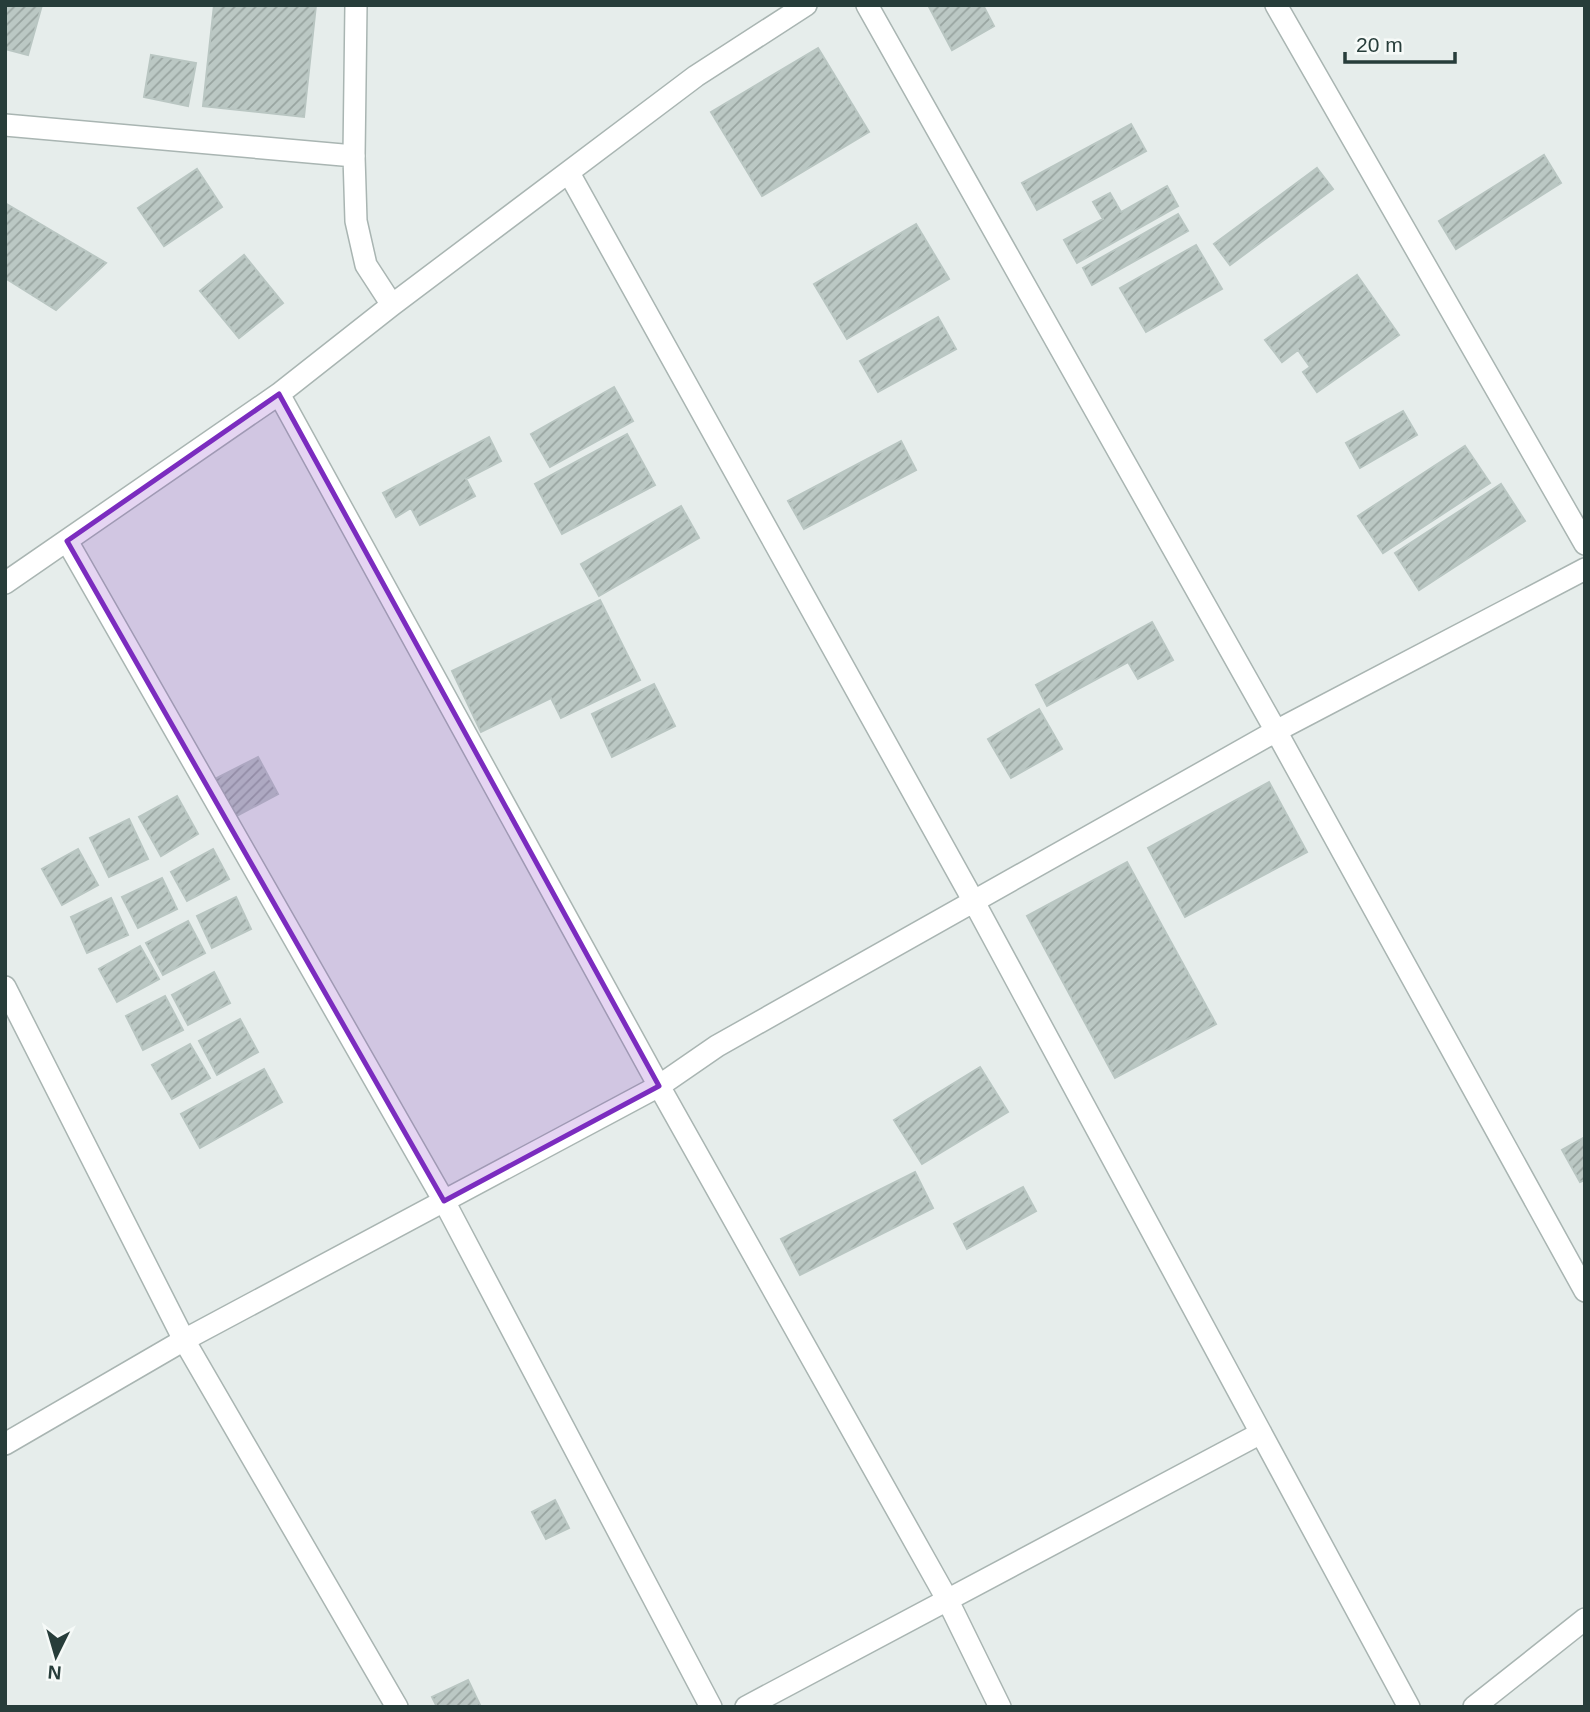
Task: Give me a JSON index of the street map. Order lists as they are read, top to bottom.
{
  "scale_bar": "20 m",
  "north": "bottom"
}
